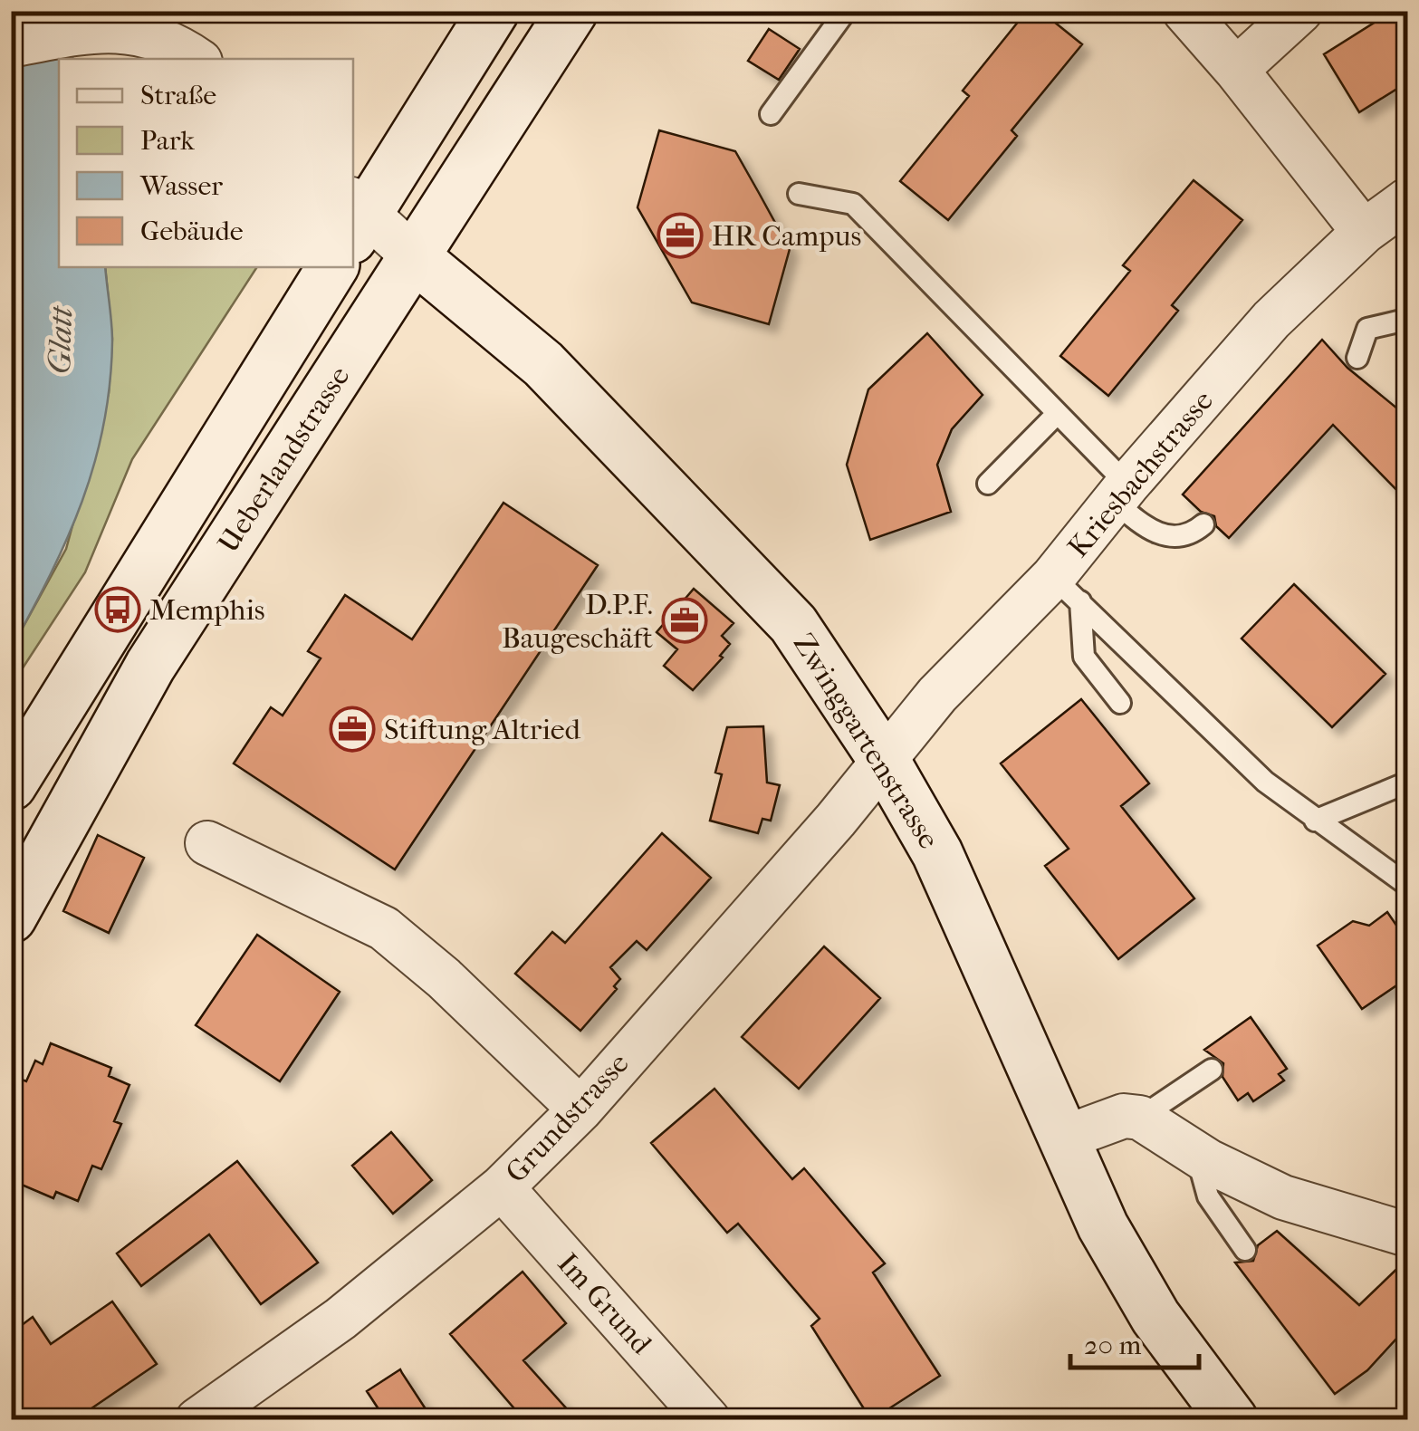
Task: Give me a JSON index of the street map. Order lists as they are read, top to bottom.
{
  "streets": {
    "main road": ["Ueberlandstrasse", "Zwinggartenstrasse"],
    "street": ["Kriesbachstrasse", "Grundstrasse", "Im Grund"]
  },
  "crossings": [
    ["Ueberlandstrasse", "Zwinggartenstrasse"],
    ["Kriesbachstrasse", "Zwinggartenstrasse"],
    ["Kriesbachstrasse", "Grundstrasse"],
    ["Zwinggartenstrasse", "Grundstrasse"],
    ["Grundstrasse", "Im Grund"]
  ],
  "water": ["Glatt"],
  "places": {
    "office": ["HR Campus", "D.P.F. Baugeschäft", "Stiftung Altried"],
    "bus stop": ["Memphis"]
  },
  "legend": [
    "Straße",
    "Park",
    "Wasser",
    "Gebäude"
  ],
  "scale_bar": "20 m"
}
